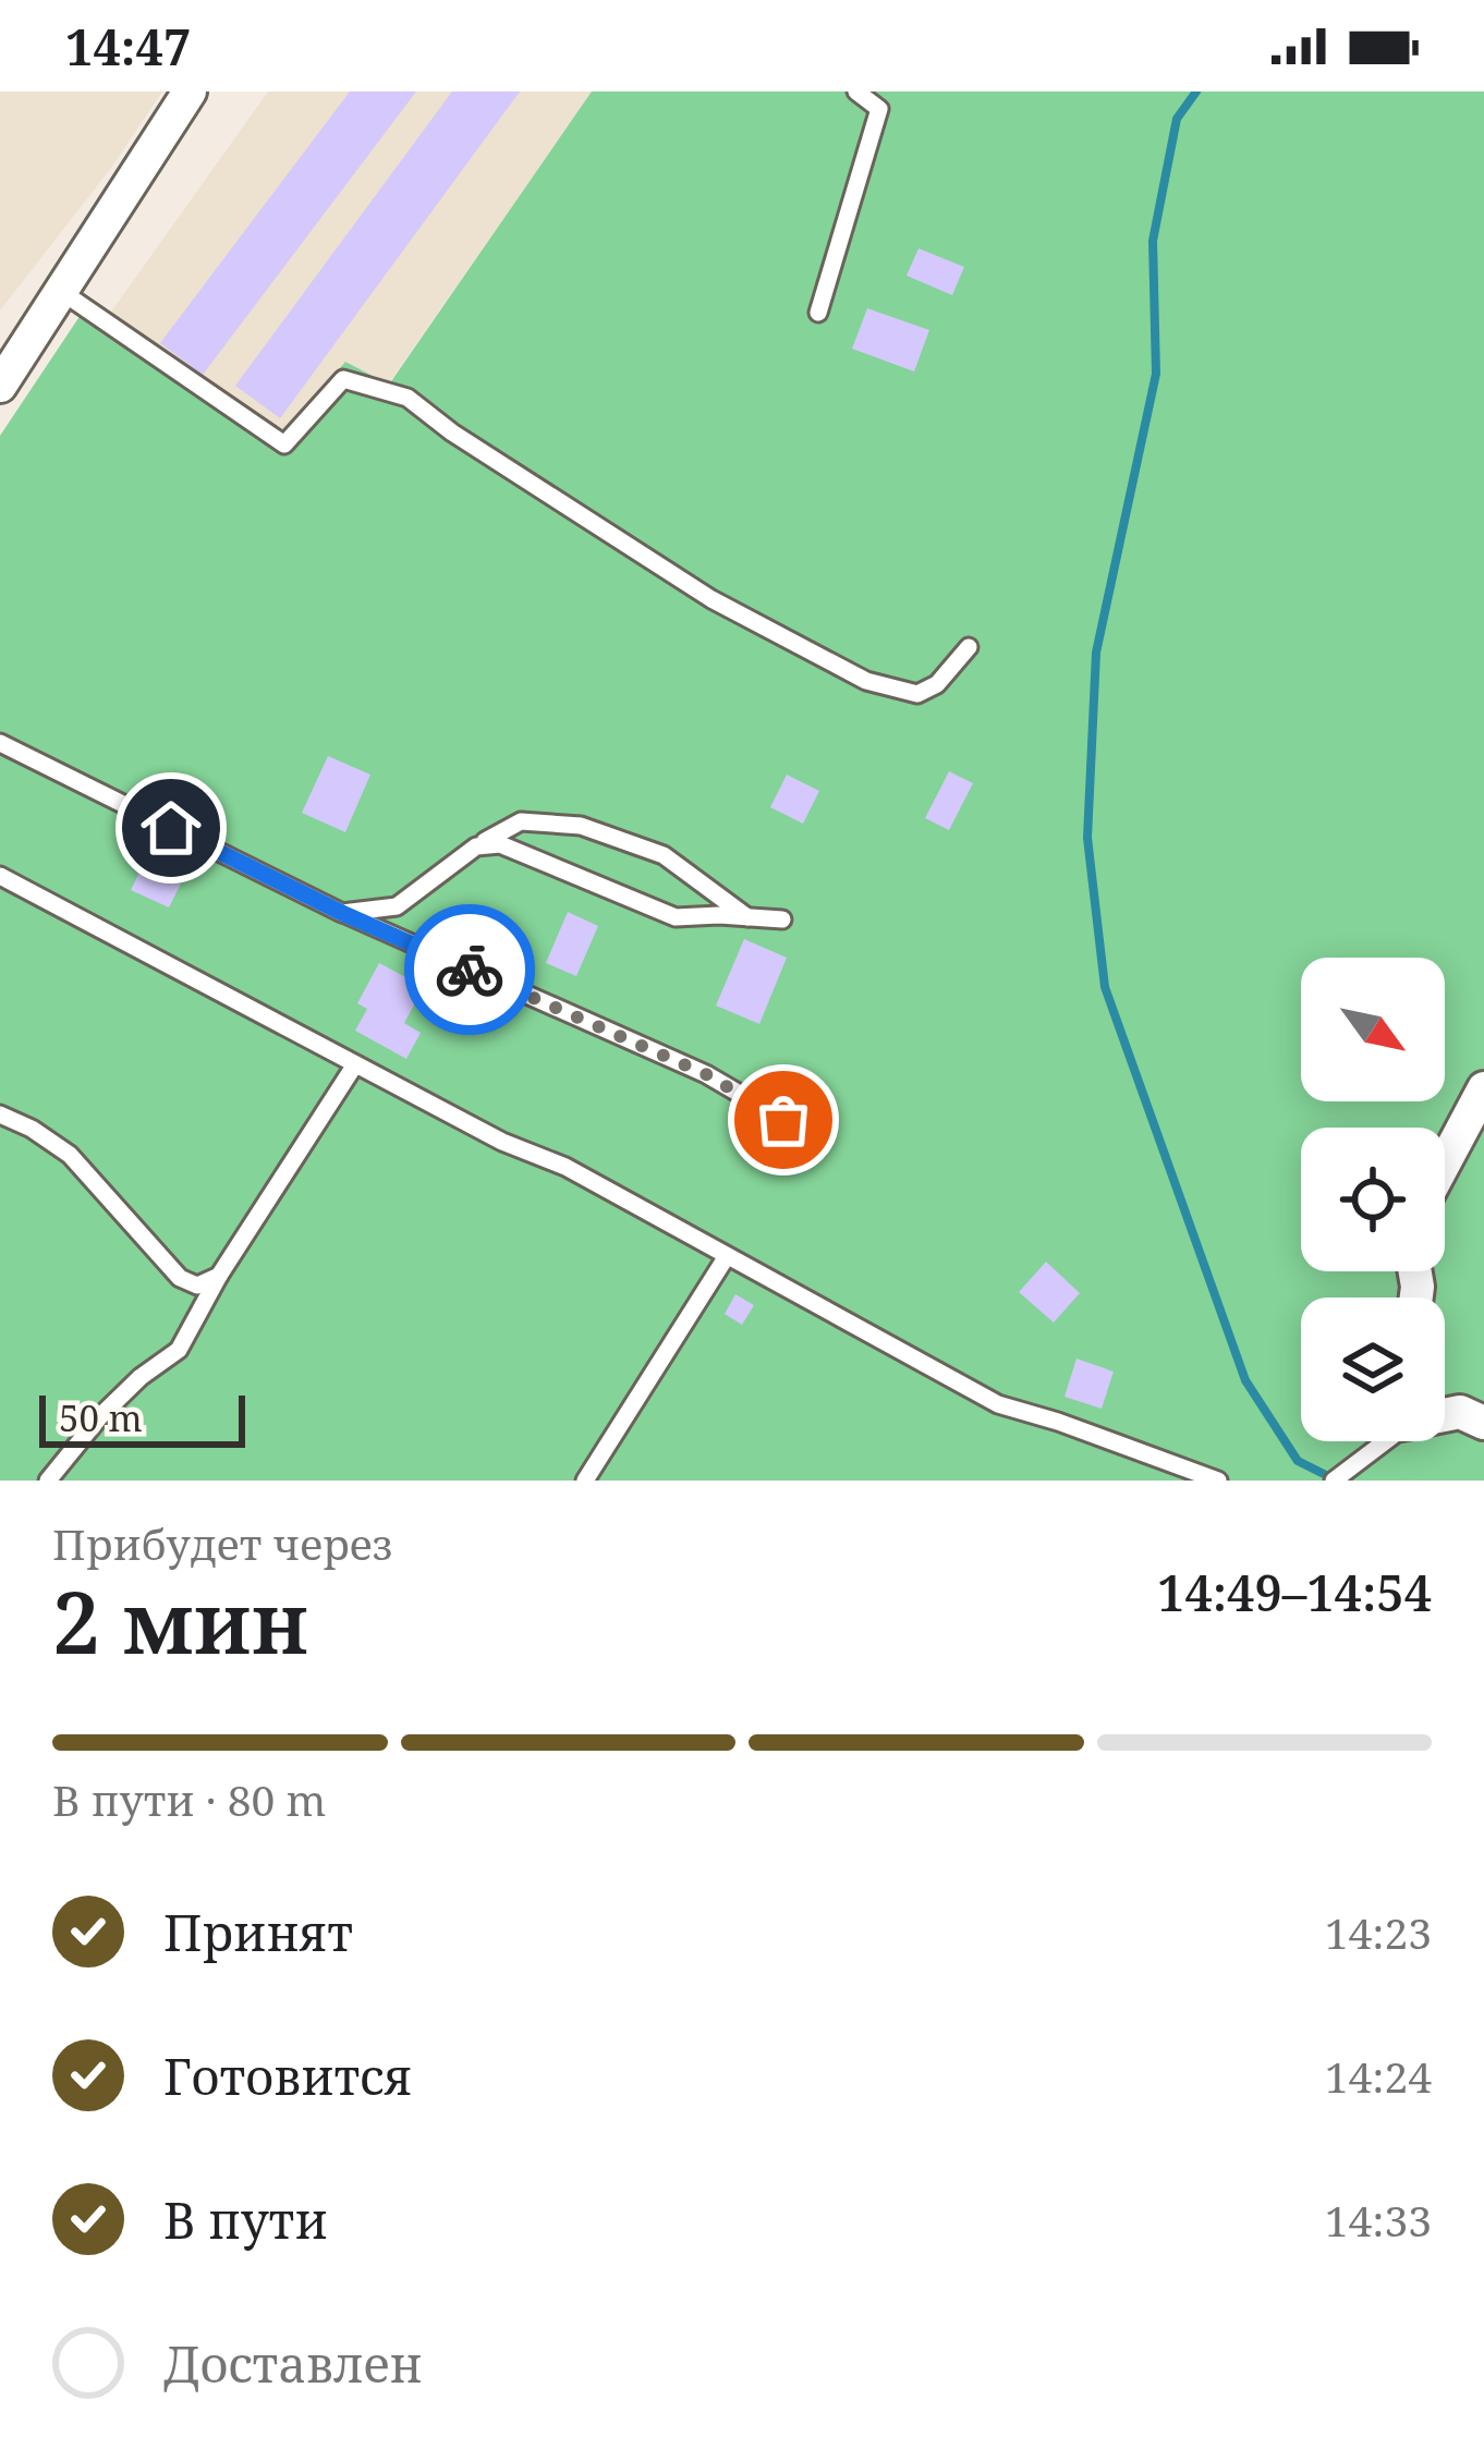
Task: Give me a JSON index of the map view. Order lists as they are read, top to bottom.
{
  "scale_bar": "50 m",
  "north": "bottom right",
  "page": {
    "status": "14:47",
    "scale": "50 m",
    "heading": ["2 мин", "Прибудет через", "14:49–14:54"],
    "bar": "В пути · 80 m",
    "list": [
      ["Принят", "14:23"],
      ["Готовится", "14:24"],
      ["В пути", "14:33"],
      "Доставлен"
    ]
  }
}
